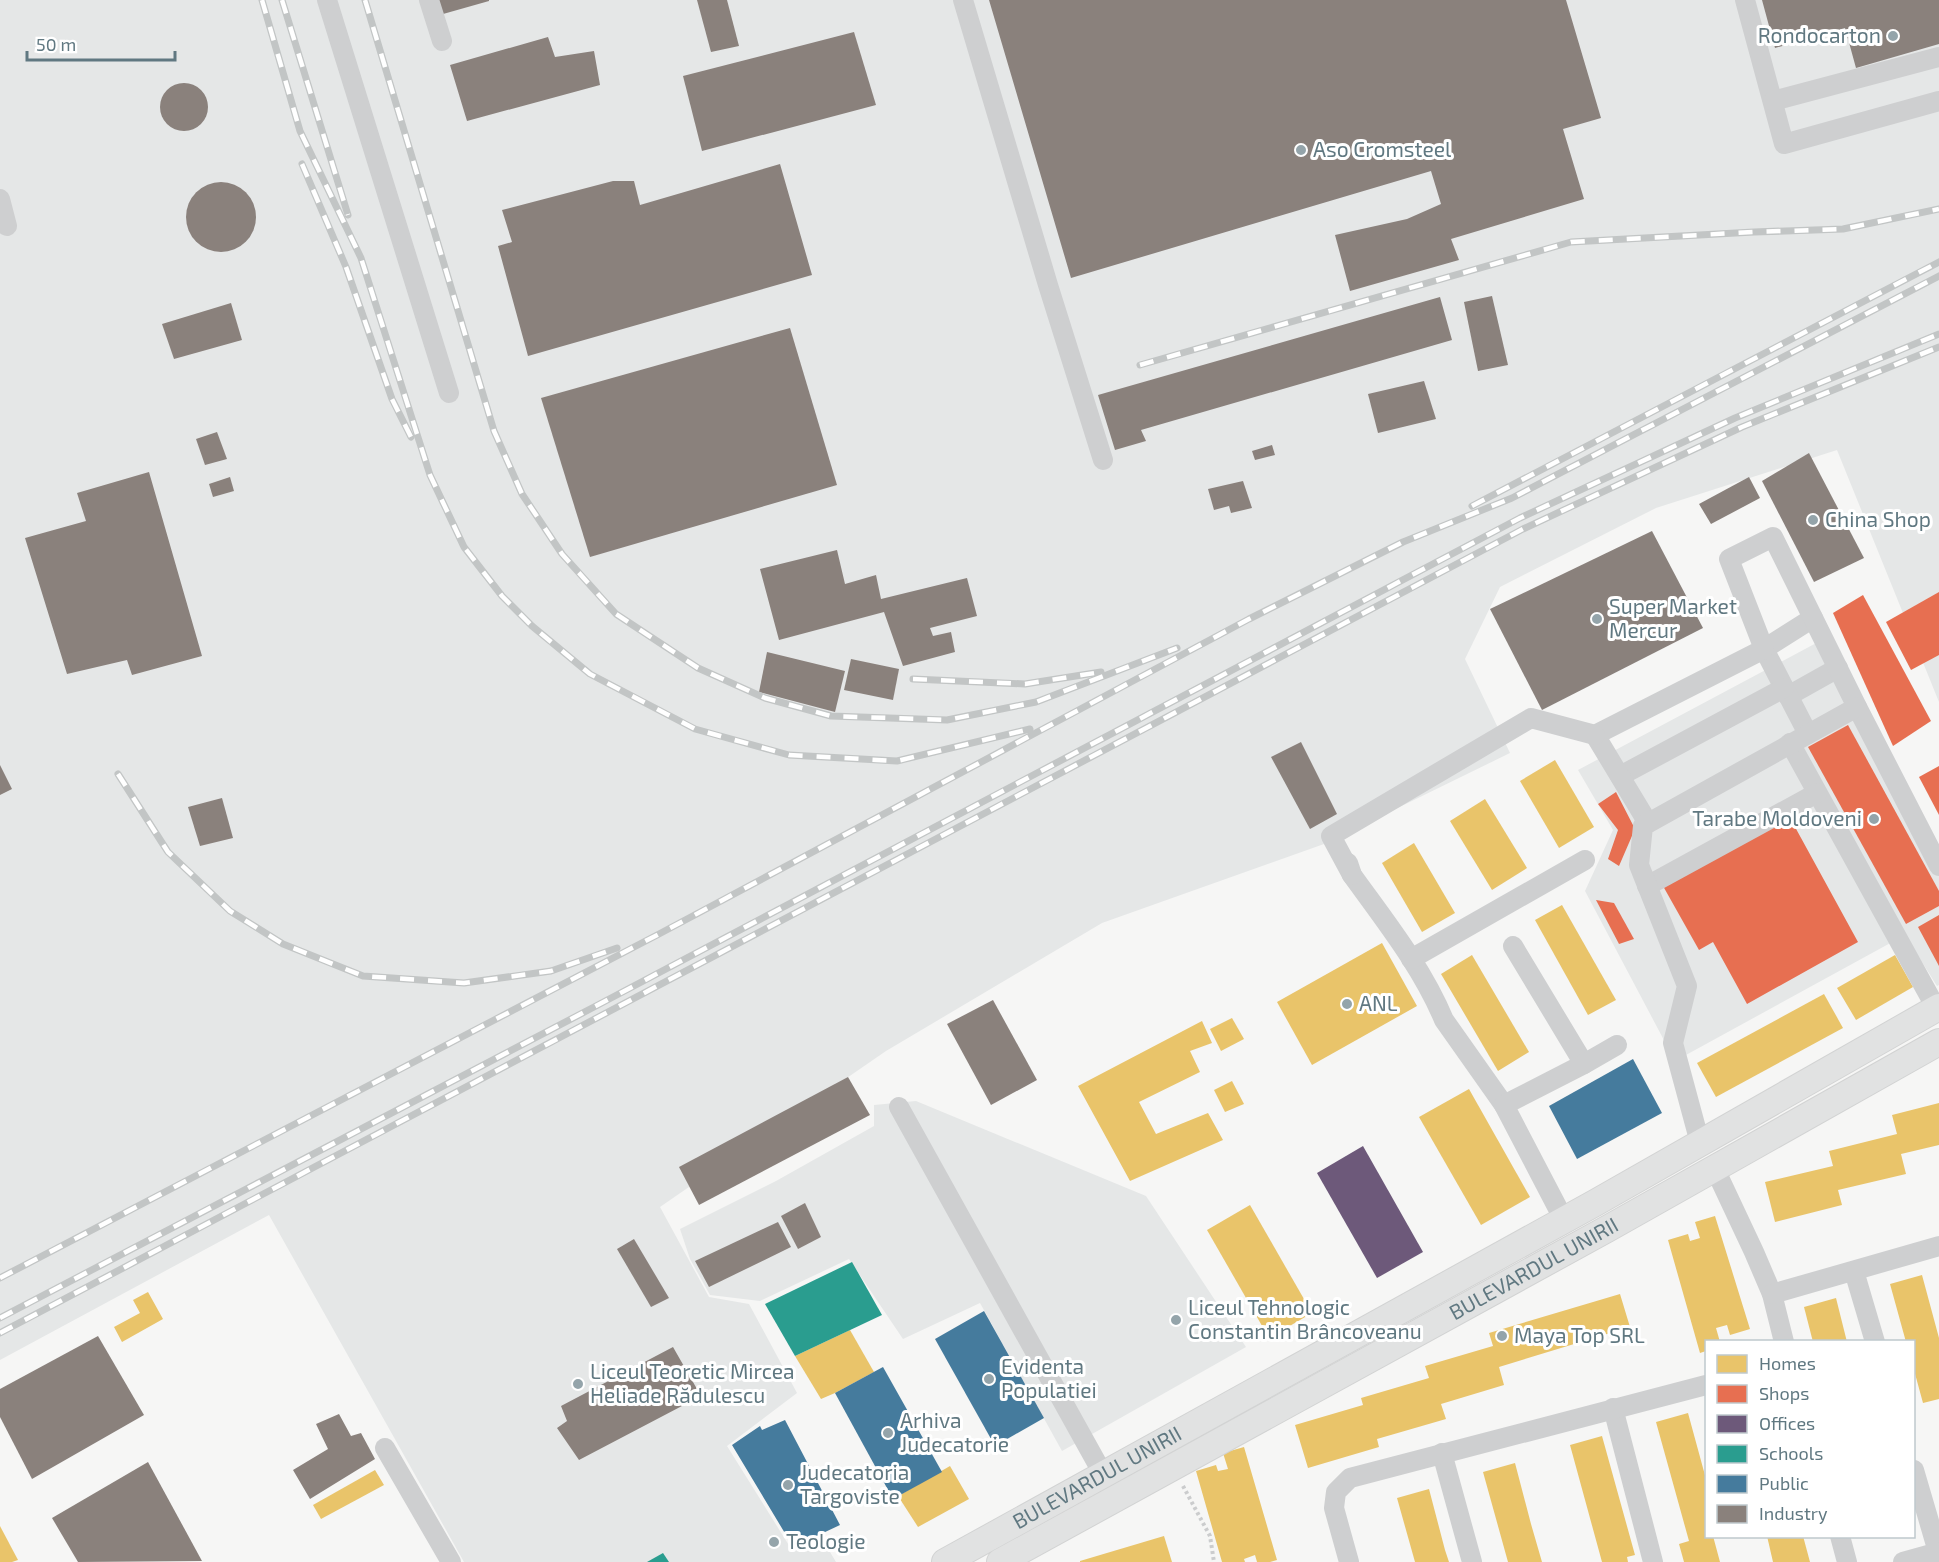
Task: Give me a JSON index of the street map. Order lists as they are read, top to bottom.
{
  "streets": {
    "main road": ["BULEVARDUL UNIRII"]
  },
  "places": [
    "Rondocarton",
    "Aso Cromsteel",
    "China Shop",
    "Super Market Mercur",
    "Tarabe Moldoveni",
    "ANL",
    "Liceul Tehnologic Constantin Brâncoveanu",
    "Maya Top SRL",
    "Evidenta Populatiei",
    "Liceul Teoretic Mircea Heliade Rădulescu",
    "Arhiva Judecatorie",
    "Judecatoria Targoviste",
    "Teologie"
  ],
  "legend": [
    "Homes",
    "Shops",
    "Offices",
    "Schools",
    "Public",
    "Industry"
  ],
  "scale_bar": "50 m"
}
